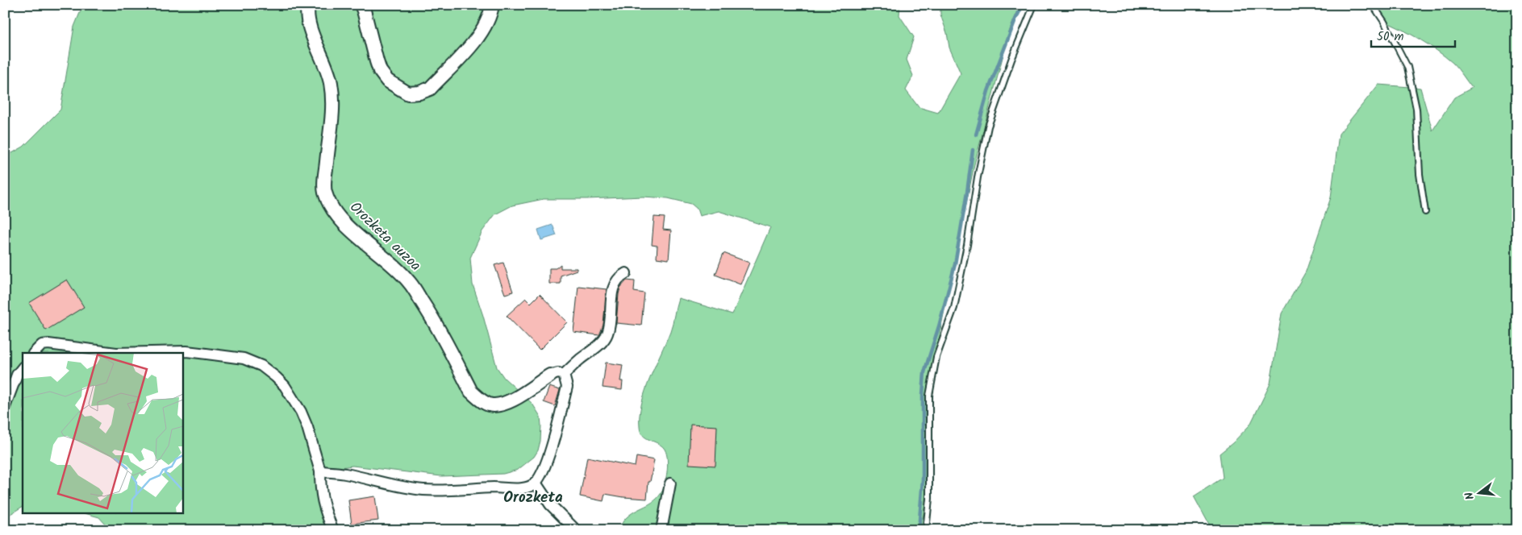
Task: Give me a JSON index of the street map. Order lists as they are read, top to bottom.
{
  "streets": {
    "street": ["Orozketa auzoa"]
  },
  "districts": ["Orozketa"],
  "scale_bar": "50 m",
  "north": "left"
}
